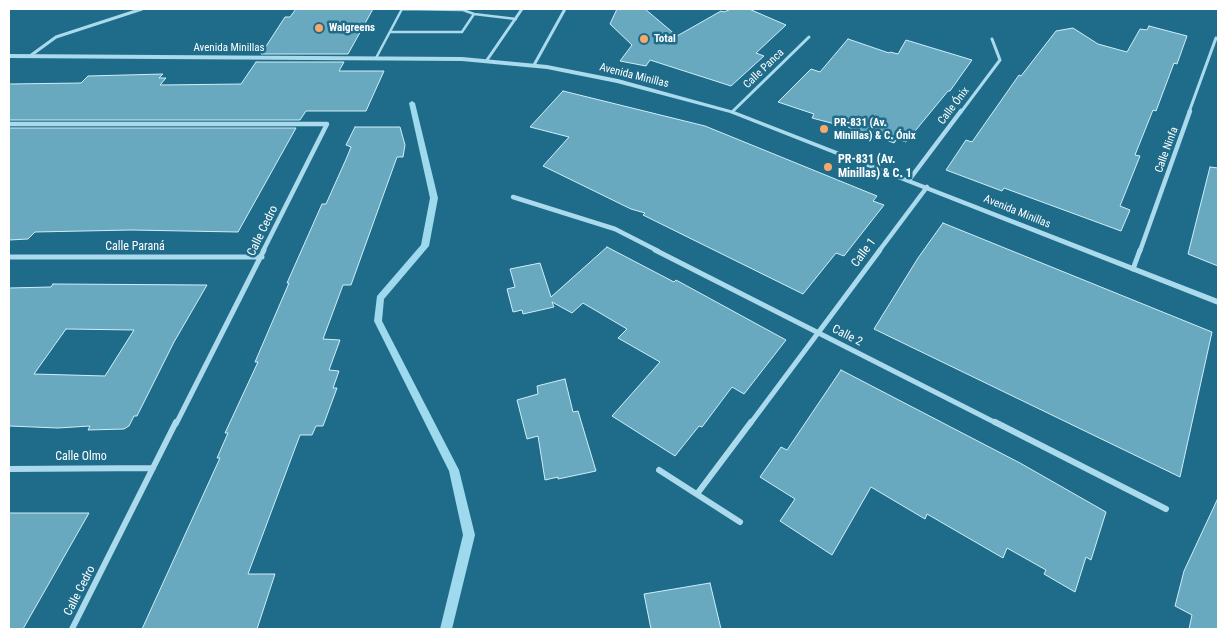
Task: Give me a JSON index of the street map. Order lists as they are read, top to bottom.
{
  "streets": {
    "street": [
      "Avenida Minillas",
      "Calle Panca",
      "Calle Ónix",
      "Calle Ninfa",
      "Calle Cedro",
      "Calle Paraná",
      "Calle 1",
      "Calle 2",
      "Calle Olmo"
    ]
  },
  "crossings": [
    ["Avenida Minillas", "Calle Panca"],
    ["Avenida Minillas", "Calle Ónix"],
    ["Avenida Minillas", "Calle Ninfa"],
    ["Avenida Minillas", "Calle 1"],
    ["Calle Cedro", "Calle Paraná"],
    ["Calle Cedro", "Calle Olmo"],
    ["Calle 1", "Calle 2"]
  ],
  "places": [
    "Walgreens",
    "Total",
    "PR-831 (Av. Minillas) & C. Ónix",
    "PR-831 (Av. Minillas) & C. 1"
  ]
}
